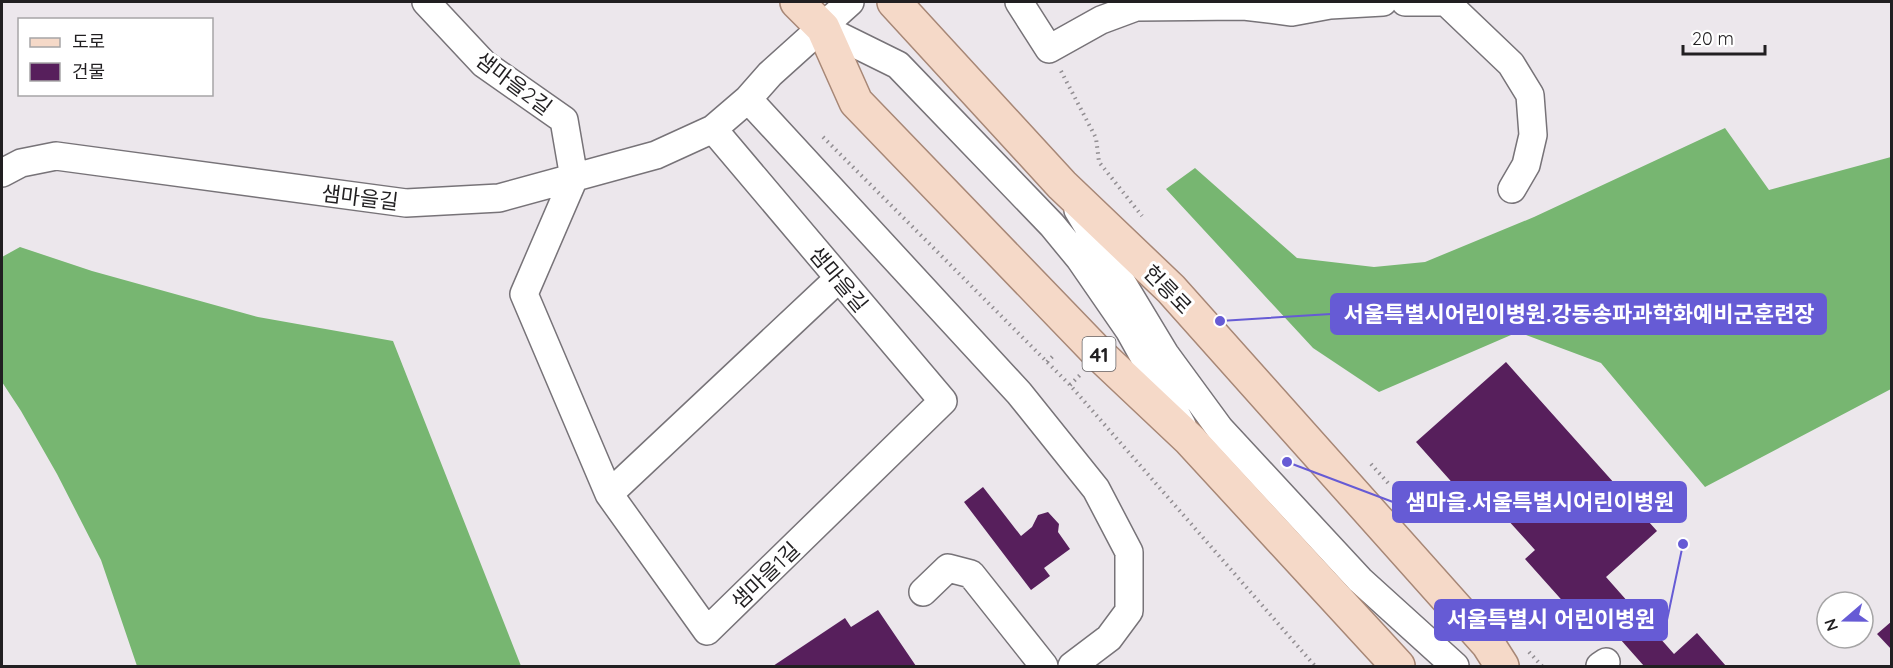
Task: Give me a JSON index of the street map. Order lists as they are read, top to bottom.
{
  "streets": {
    "main road": ["헌릉로", "41"],
    "street": ["샘마을2길", "샘마을길", "샘마을1길"]
  },
  "crossings": [
    ["샘마을2길", "샘마을길"],
    ["샘마을2길", "샘마을1길"],
    ["샘마을길", "41"],
    ["샘마을길", "샘마을1길"]
  ],
  "places": ["서울특별시어린이병원.강동송파과학화예비군훈련장", "샘마을.서울특별시어린이병원", "서울특별시 어린이병원"],
  "legend": ["도로", "건물"],
  "scale_bar": "20 m",
  "north": "left"
}
